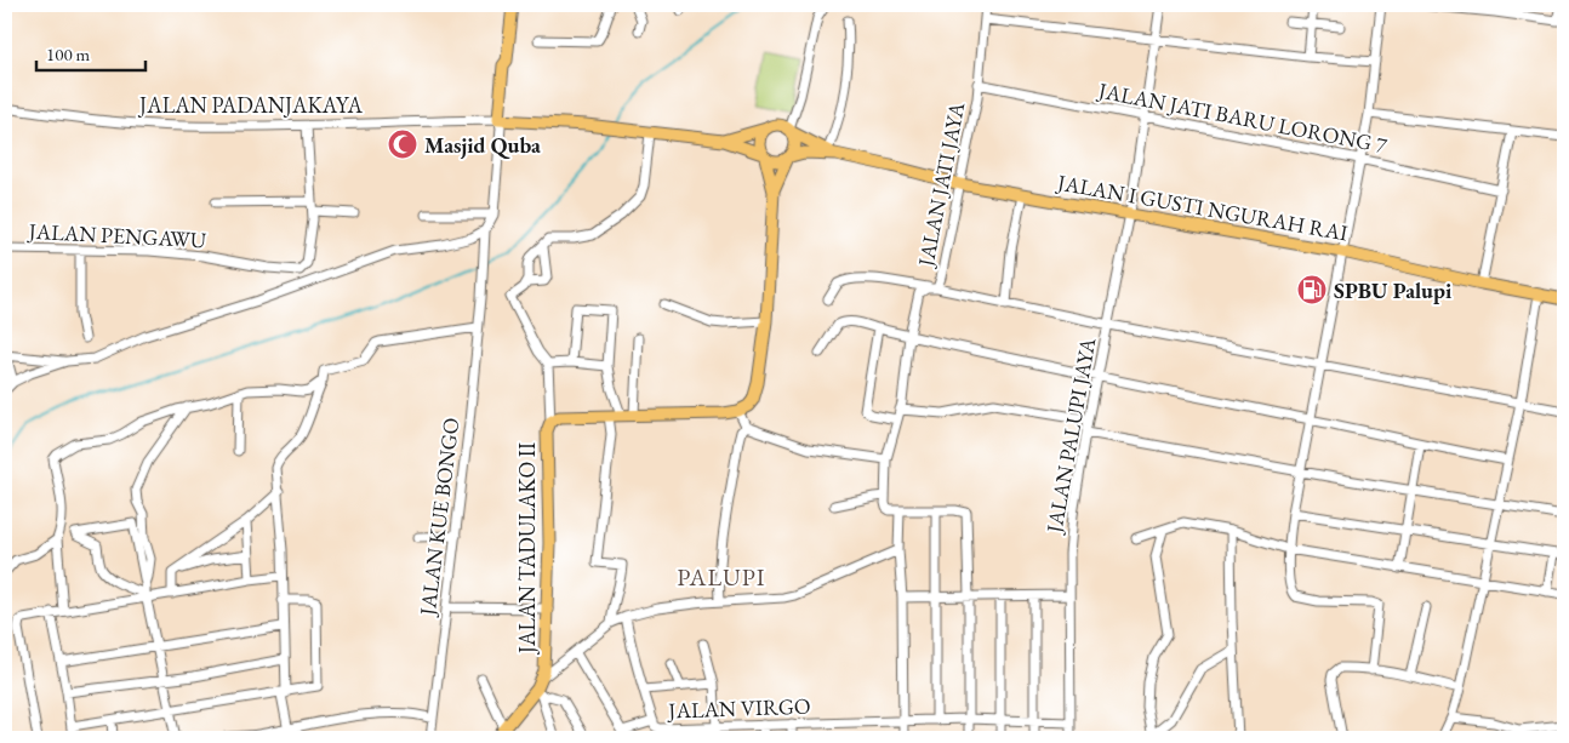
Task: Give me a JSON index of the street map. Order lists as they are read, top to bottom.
{
  "streets": {
    "main road": ["JALAN I GUSTI NGURAH RAI", "JALAN TADULAKO II"],
    "street": [
      "JALAN PADANJAKAYA",
      "JALAN JATI BARU LORONG 7",
      "JALAN JATI JAYA",
      "JALAN PENGAWU",
      "JALAN PALUPI JAYA",
      "JALAN KUE BONGO",
      "JALAN VIRGO"
    ]
  },
  "crossings": [
    ["JALAN JATI BARU LORONG 7", "JALAN JATI JAYA"],
    ["JALAN JATI BARU LORONG 7", "JALAN PALUPI JAYA"],
    ["JALAN JATI JAYA", "JALAN I GUSTI NGURAH RAI"],
    ["JALAN I GUSTI NGURAH RAI", "JALAN PALUPI JAYA"],
    ["JALAN PALUPI JAYA", "JALAN VIRGO"]
  ],
  "districts": ["PALUPI"],
  "places": {
    "mosque": ["Masjid Quba"],
    "fuel station": ["SPBU Palupi"]
  },
  "scale_bar": "100 m"
}
